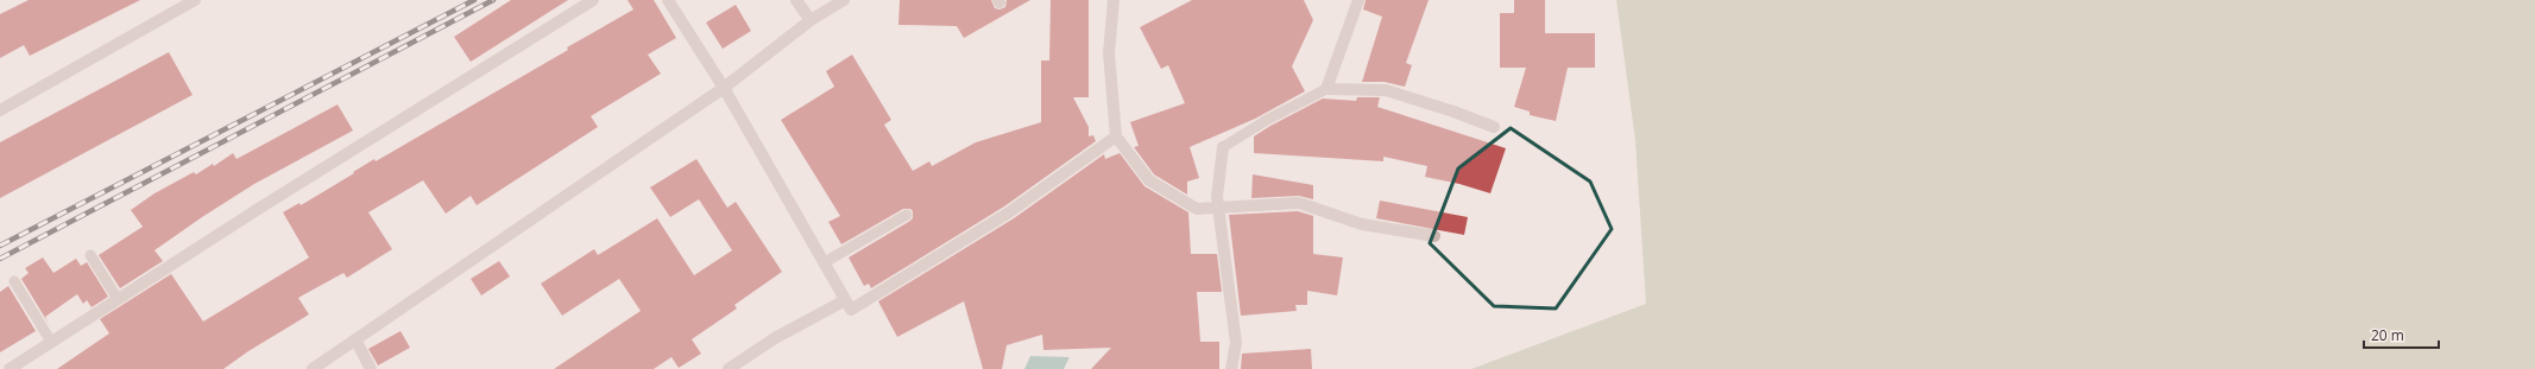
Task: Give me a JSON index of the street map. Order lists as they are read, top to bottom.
{
  "scale_bar": "20 m"
}
